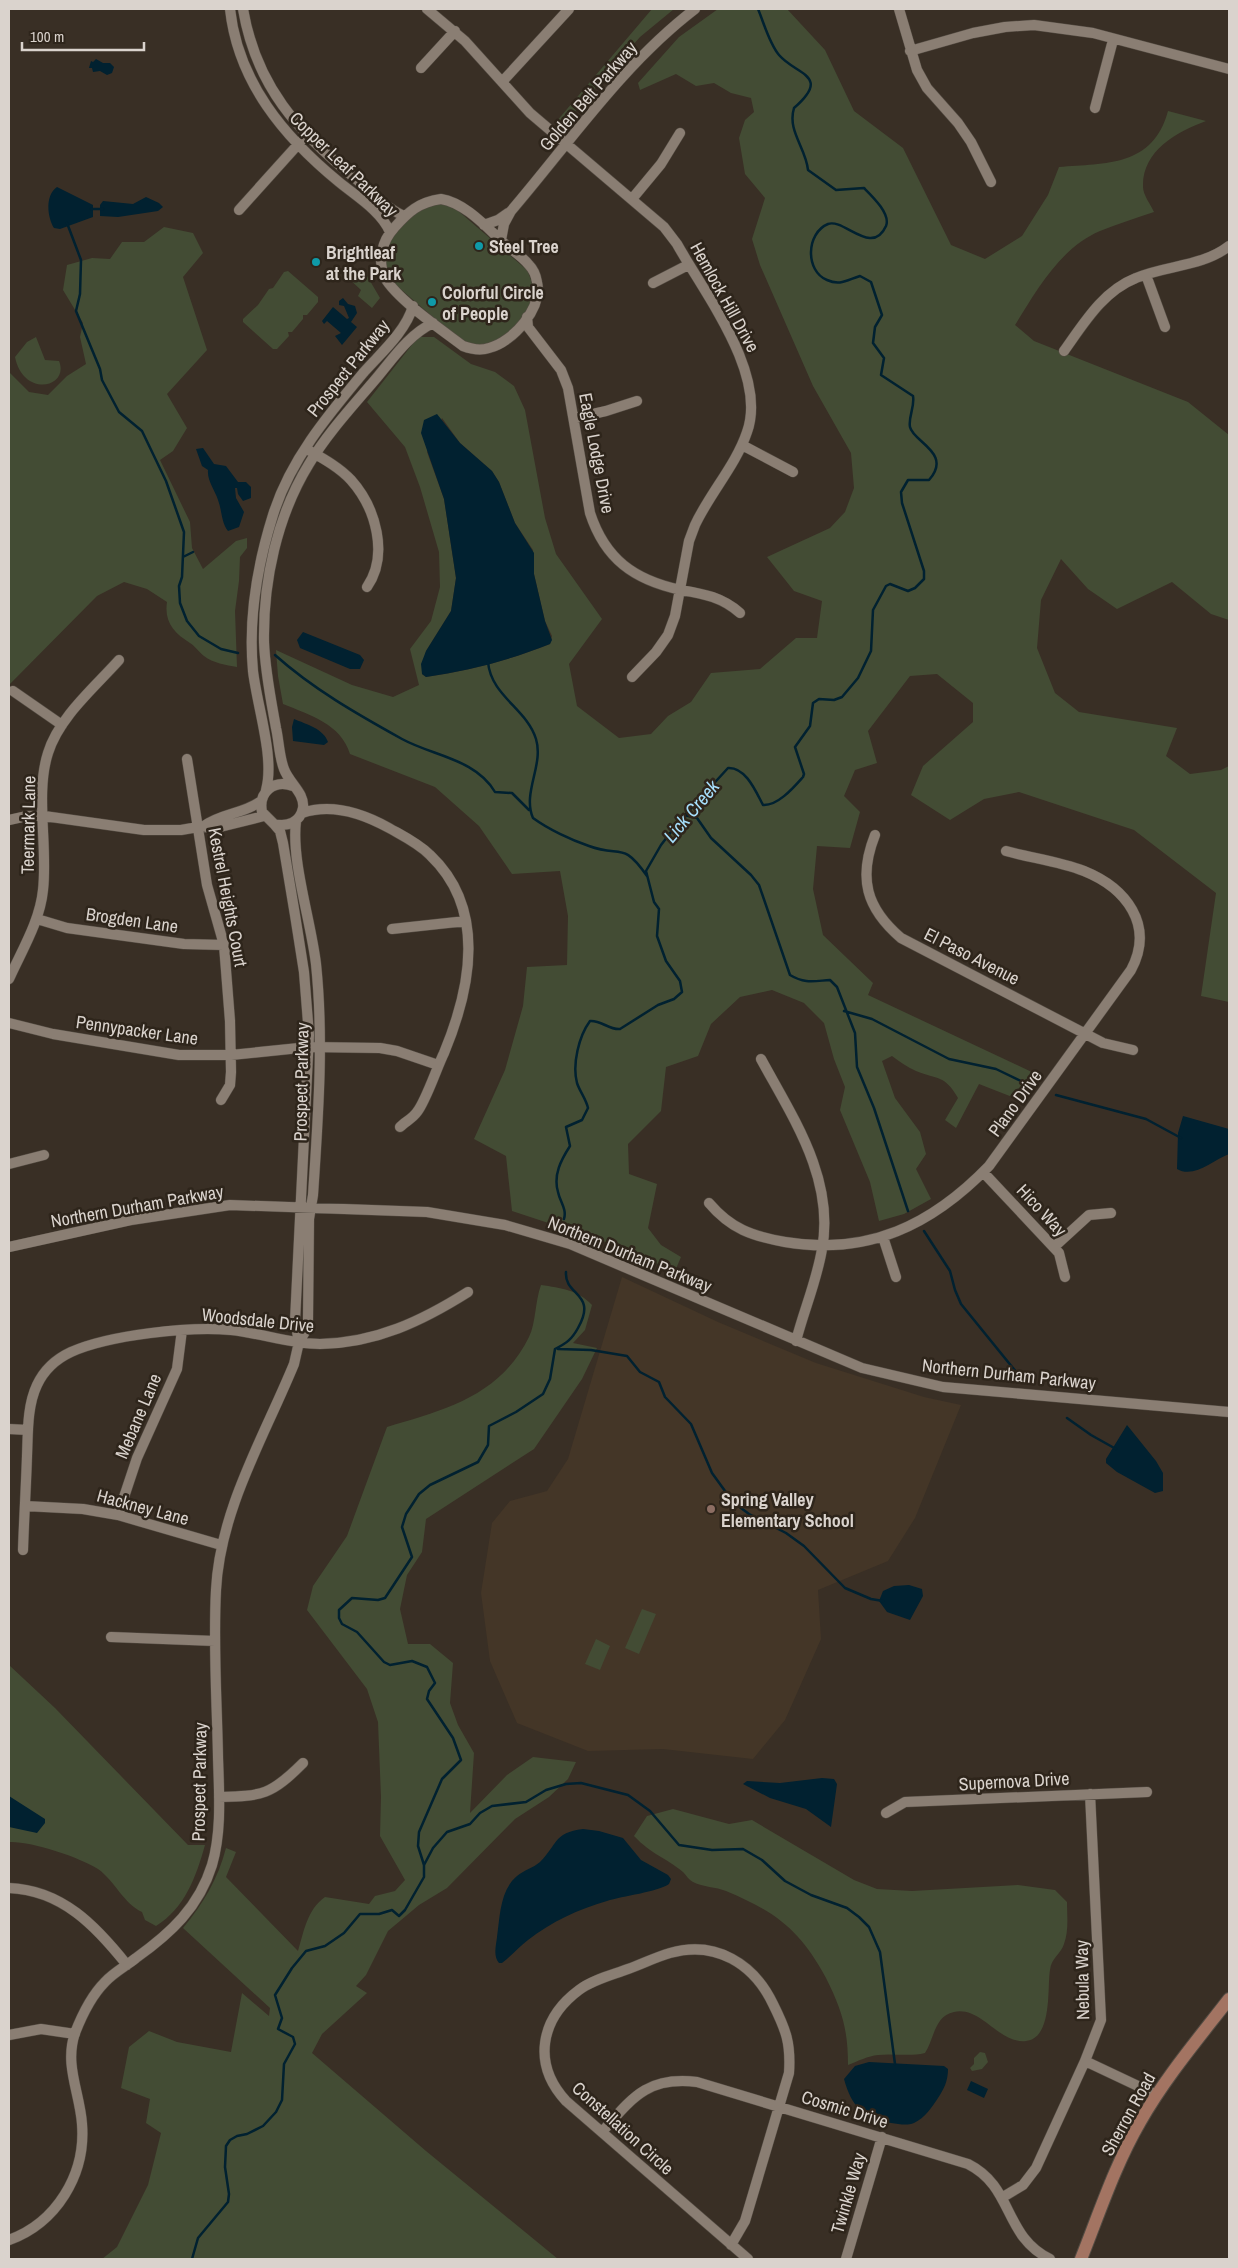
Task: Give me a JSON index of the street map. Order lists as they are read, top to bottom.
{
  "streets": {
    "main road": ["Sherron Road"],
    "street": [
      "Golden Belt Parkway",
      "Copper Leaf Parkway",
      "Hemlock Hill Drive",
      "Prospect Parkway",
      "Eagle Lodge Drive",
      "Teermark Lane",
      "Kestrel Heights Court",
      "Brogden Lane",
      "El Paso Avenue",
      "Pennypacker Lane",
      "Plano Drive",
      "Northern Durham Parkway",
      "Hico Way",
      "Woodsdale Drive",
      "Mebane Lane",
      "Hackney Lane",
      "Supernova Drive",
      "Nebula Way",
      "Cosmic Drive",
      "Constellation Circle",
      "Twinkle Way"
    ]
  },
  "crossings": [
    ["Golden Belt Parkway", "Copper Leaf Parkway"],
    ["Golden Belt Parkway", "Hemlock Hill Drive"],
    ["Golden Belt Parkway", "Prospect Parkway"],
    ["Golden Belt Parkway", "Eagle Lodge Drive"],
    ["Copper Leaf Parkway", "Prospect Parkway"],
    ["Copper Leaf Parkway", "Eagle Lodge Drive"],
    ["Hemlock Hill Drive", "Eagle Lodge Drive"],
    ["Prospect Parkway", "Eagle Lodge Drive"],
    ["Prospect Parkway", "Pennypacker Lane"],
    ["Prospect Parkway", "Northern Durham Parkway"],
    ["Prospect Parkway", "Woodsdale Drive"],
    ["Prospect Parkway", "Hackney Lane"],
    ["Teermark Lane", "Brogden Lane"],
    ["Kestrel Heights Court", "Brogden Lane"],
    ["Kestrel Heights Court", "Pennypacker Lane"],
    ["El Paso Avenue", "Plano Drive"],
    ["Plano Drive", "Hico Way"],
    ["Woodsdale Drive", "Mebane Lane"],
    ["Woodsdale Drive", "Hackney Lane"],
    ["Mebane Lane", "Hackney Lane"],
    ["Supernova Drive", "Nebula Way"],
    ["Nebula Way", "Cosmic Drive"],
    ["Cosmic Drive", "Constellation Circle"],
    ["Cosmic Drive", "Twinkle Way"]
  ],
  "water": ["Lick Creek"],
  "places": [
    "Steel Tree",
    "Brightleaf at the Park",
    "Colorful Circle of People",
    "Spring Valley Elementary School"
  ],
  "scale_bar": "100 m"
}
